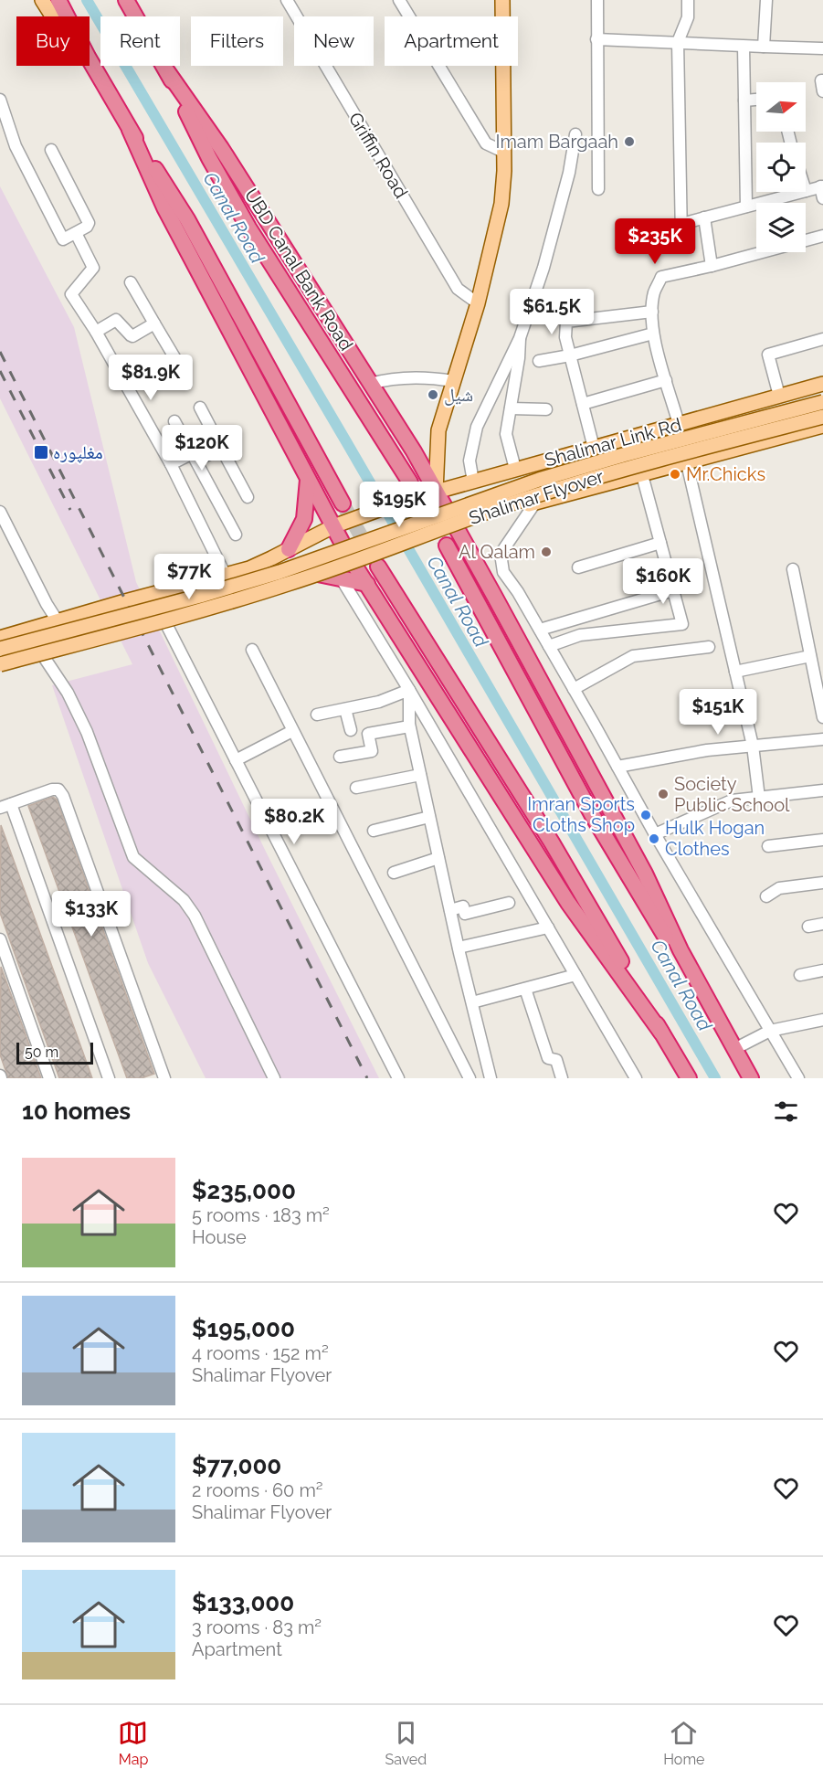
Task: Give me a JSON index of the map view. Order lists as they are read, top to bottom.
{
  "streets": {
    "highway": ["UBD Canal Bank Road"],
    "main road": ["Shalimar Link Rd", "Shalimar Flyover"],
    "street": ["Griffin Road"]
  },
  "water": ["Canal Road"],
  "places": {
    "other": [
      "Imam Bargaah",
      "شیل",
      "Mr.Chicks",
      "Al Qalam",
      "Society Public School",
      "Imran Sports Cloths Shop",
      "Hulk Hogan Clothes"
    ],
    "transit": ["مغلپورہ"]
  },
  "scale_bar": "50 m",
  "north": "right",
  "page": {
    "chip": [
      "Buy",
      "Rent",
      "Filters",
      "New",
      "Apartment"
    ],
    "price": [
      "$235K",
      "$61.5K",
      "$81.9K",
      "$120K",
      "$195K",
      "$77K",
      "$160K",
      "$151K",
      "$80.2K",
      "$133K"
    ],
    "scale": "50 m",
    "heading": "10 homes",
    "list": [
      {
        "name": "$235,000",
        "note": "5 rooms · 183 m² · House"
      },
      {
        "name": "$195,000",
        "note": "4 rooms · 152 m² · Shalimar Flyover"
      },
      {
        "name": "$77,000",
        "note": "2 rooms · 60 m² · Shalimar Flyover"
      },
      {
        "name": "$133,000",
        "note": "3 rooms · 83 m² · Apartment"
      }
    ],
    "tabs": ["Map", "Saved", "Home"]
  }
}
